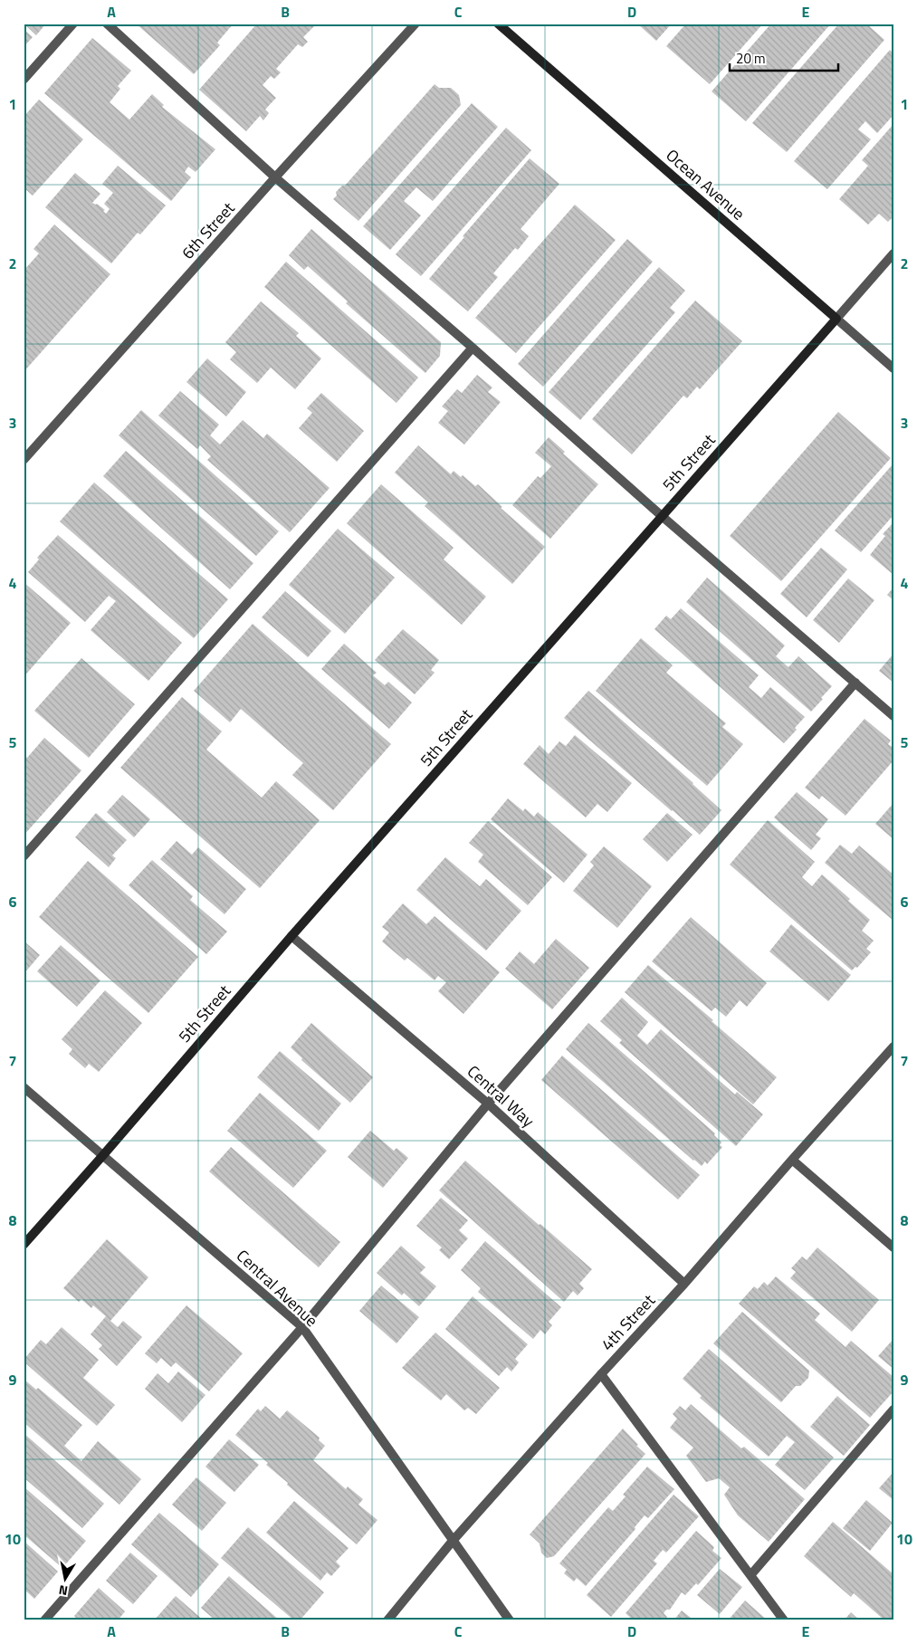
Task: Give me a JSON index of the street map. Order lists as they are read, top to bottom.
{
  "streets": {
    "main road": ["Ocean Avenue", "5th Street"],
    "street": [
      "6th Street",
      "Central Way",
      "Central Avenue",
      "4th Street"
    ]
  },
  "crossings": [
    ["Ocean Avenue", "5th Street"],
    ["5th Street", "Central Way"],
    ["5th Street", "Central Avenue"],
    ["Central Way", "4th Street"],
    ["Central Avenue", "4th Street"]
  ],
  "scale_bar": "20 m",
  "north": "bottom",
  "grid": {
    "columns": [
      "A",
      "B",
      "C",
      "D",
      "E"
    ],
    "rows": [
      "1",
      "2",
      "3",
      "4",
      "5",
      "6",
      "7",
      "8",
      "9",
      "10"
    ]
  }
}
